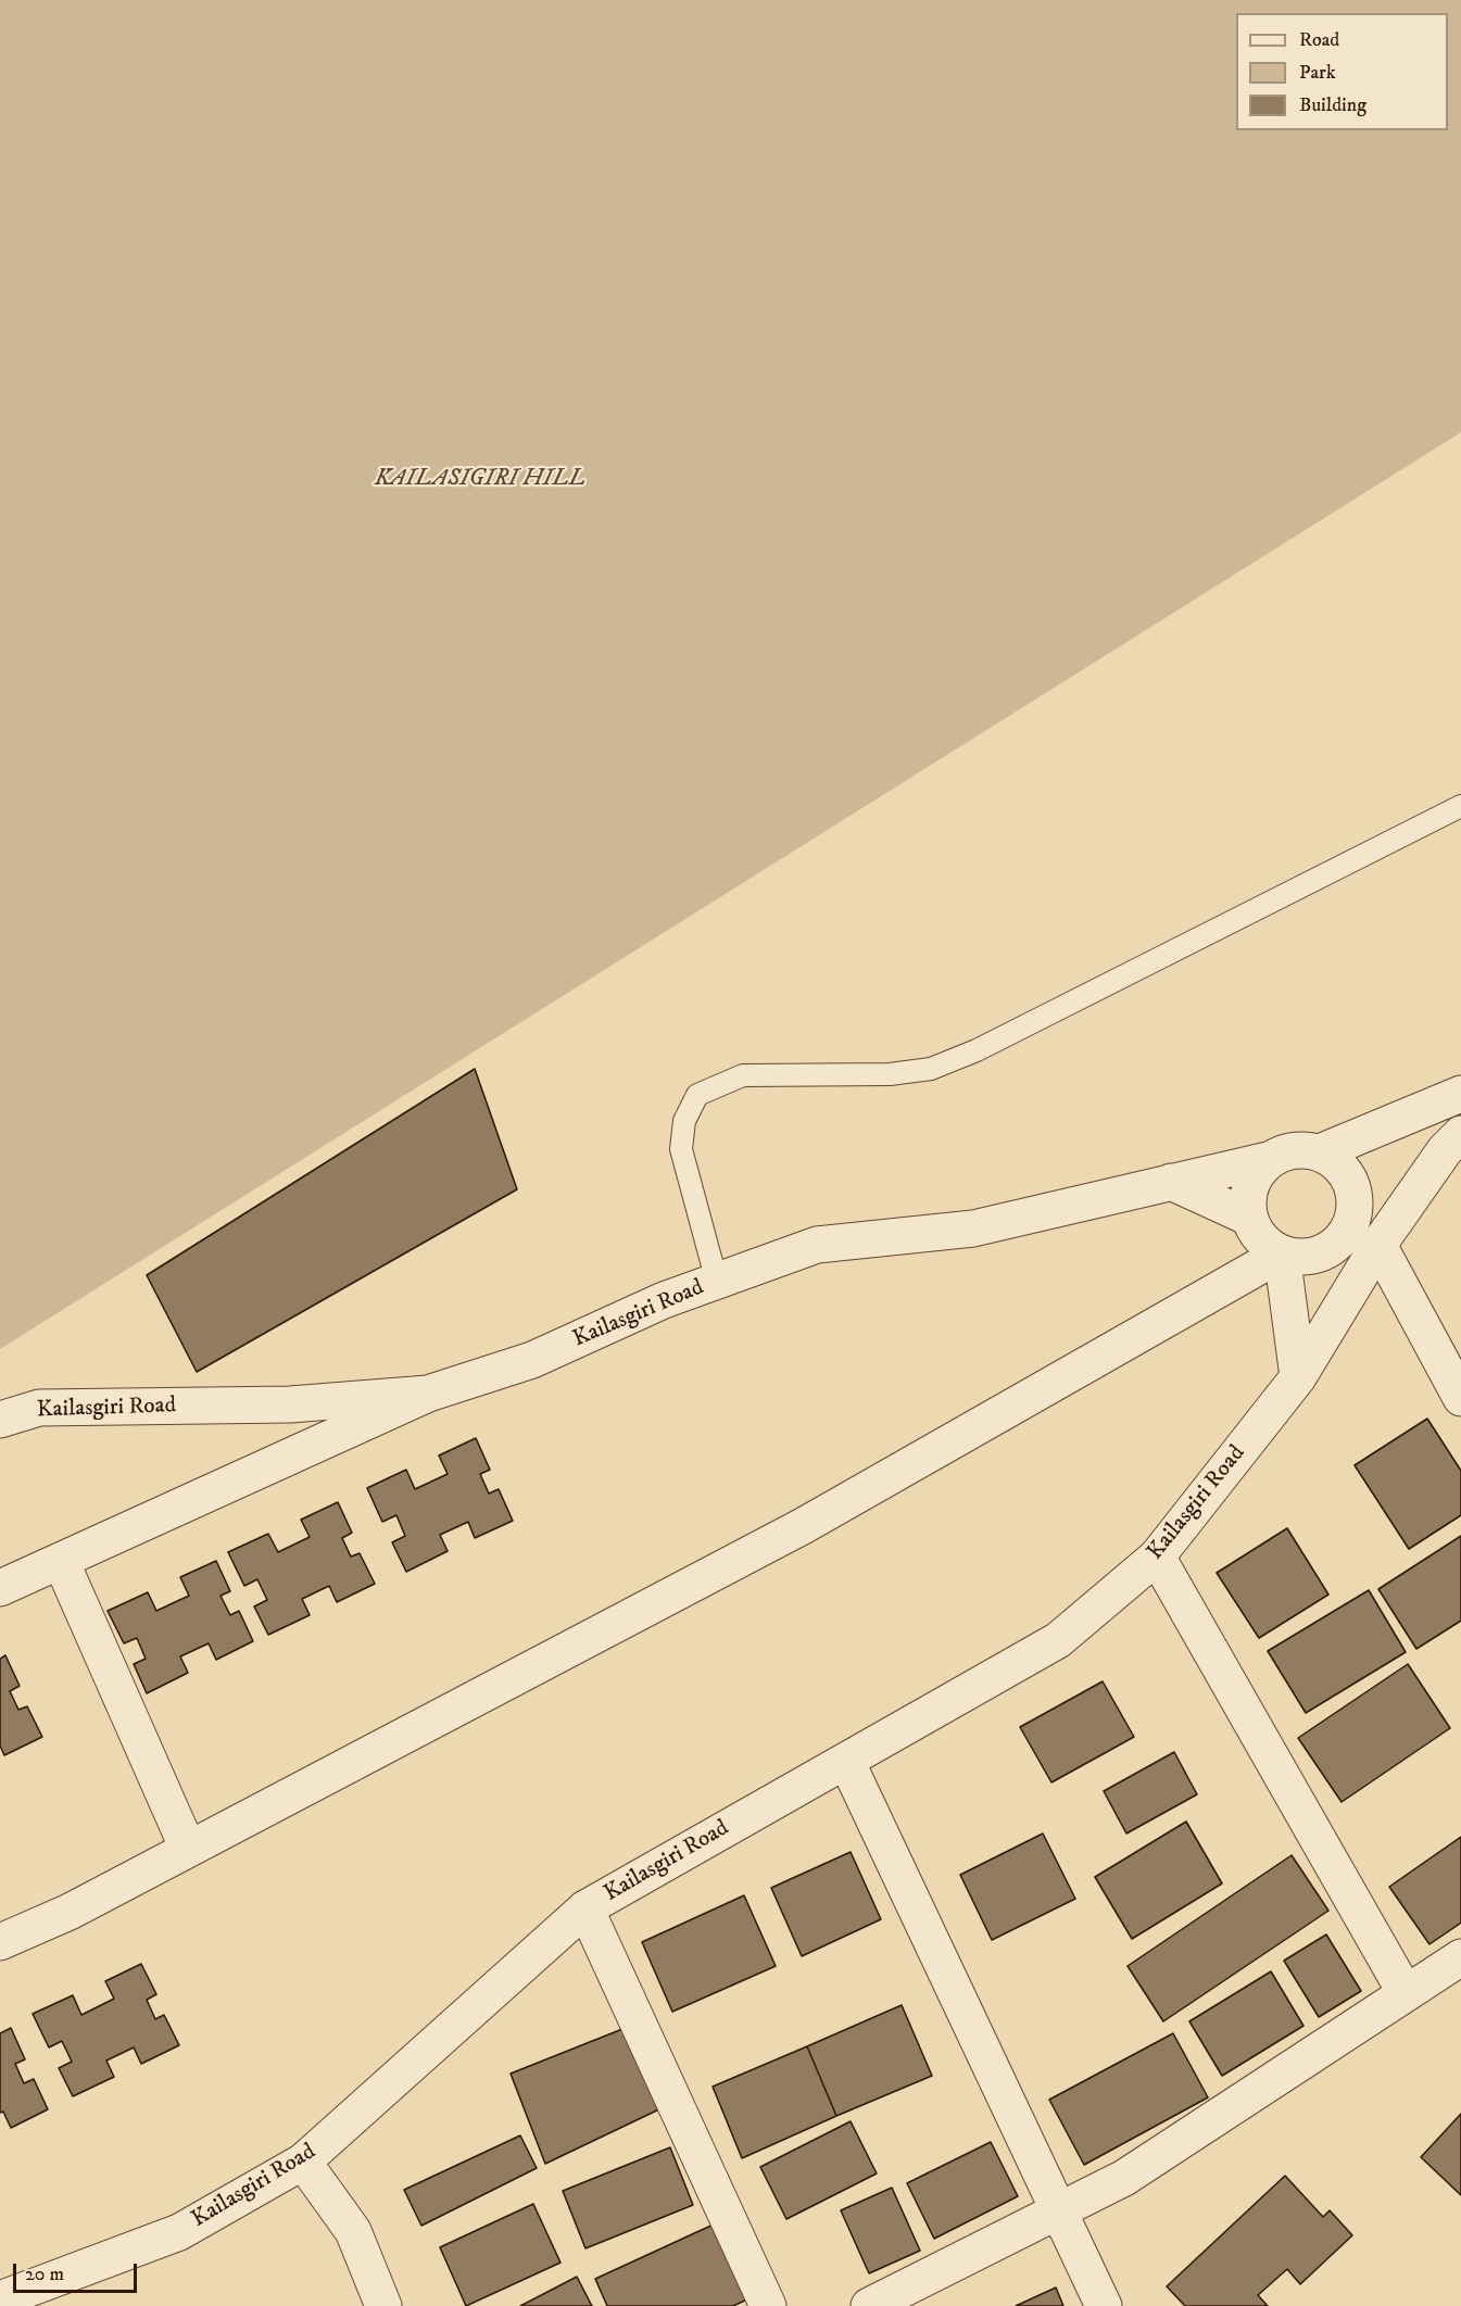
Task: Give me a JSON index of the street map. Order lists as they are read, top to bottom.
{
  "streets": {
    "street": ["Kailasgiri Road"]
  },
  "parks": ["KAILASIGIRI HILL"],
  "legend": ["Road", "Park", "Building"],
  "scale_bar": "20 m"
}
